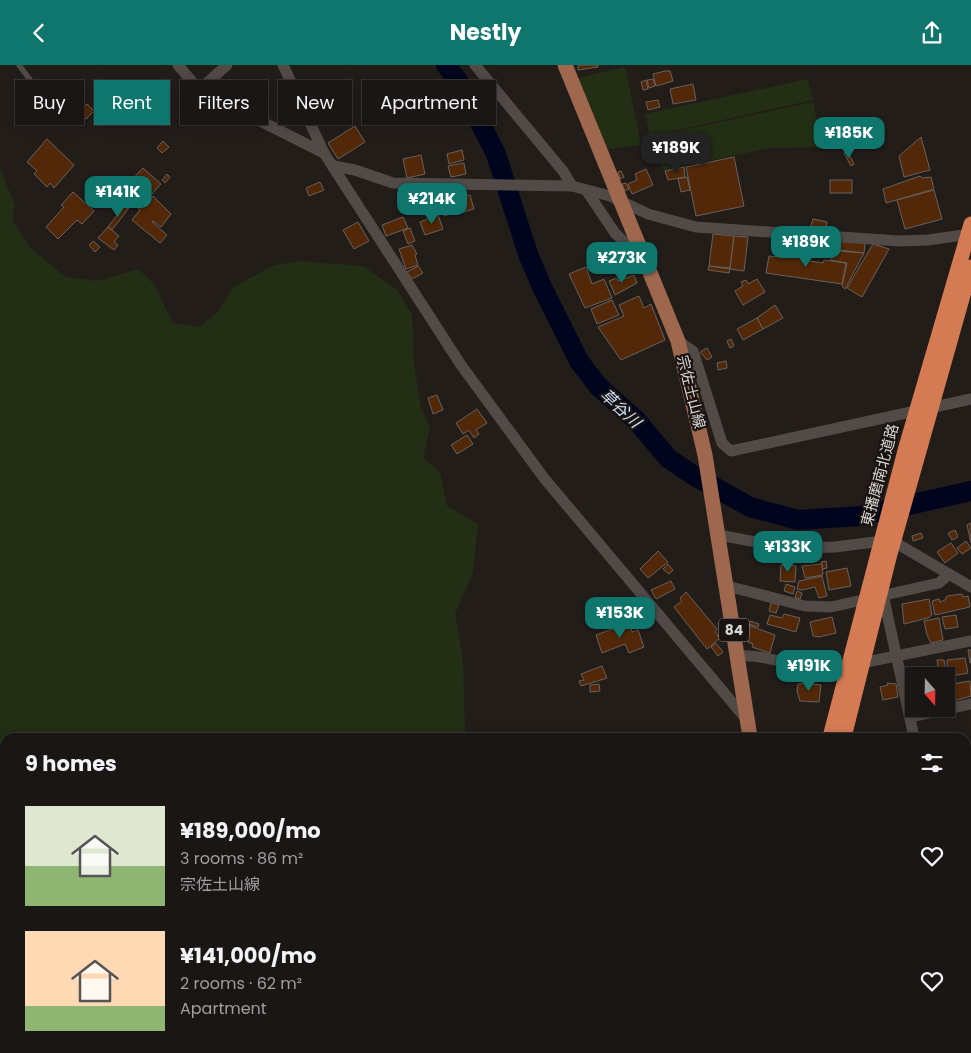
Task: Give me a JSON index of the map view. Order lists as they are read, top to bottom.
{
  "streets": {
    "highway": ["東播磨南北道路"],
    "main road": ["宗佐土山線", "84"]
  },
  "water": ["草谷川"],
  "north": "bottom",
  "page": {
    "header": "Nestly",
    "chip": [
      "Buy",
      "Rent",
      "Filters",
      "New",
      "Apartment"
    ],
    "price": [
      "¥185K",
      "¥189K",
      "¥141K",
      "¥214K",
      "¥189K",
      "¥273K",
      "¥133K",
      "¥153K",
      "¥191K"
    ],
    "heading": "9 homes",
    "list": [
      {
        "name": "¥189,000/mo",
        "note": "3 rooms · 86 m² · 宗佐土山線"
      },
      {
        "name": "¥141,000/mo",
        "note": "2 rooms · 62 m² · Apartment"
      }
    ]
  }
}
